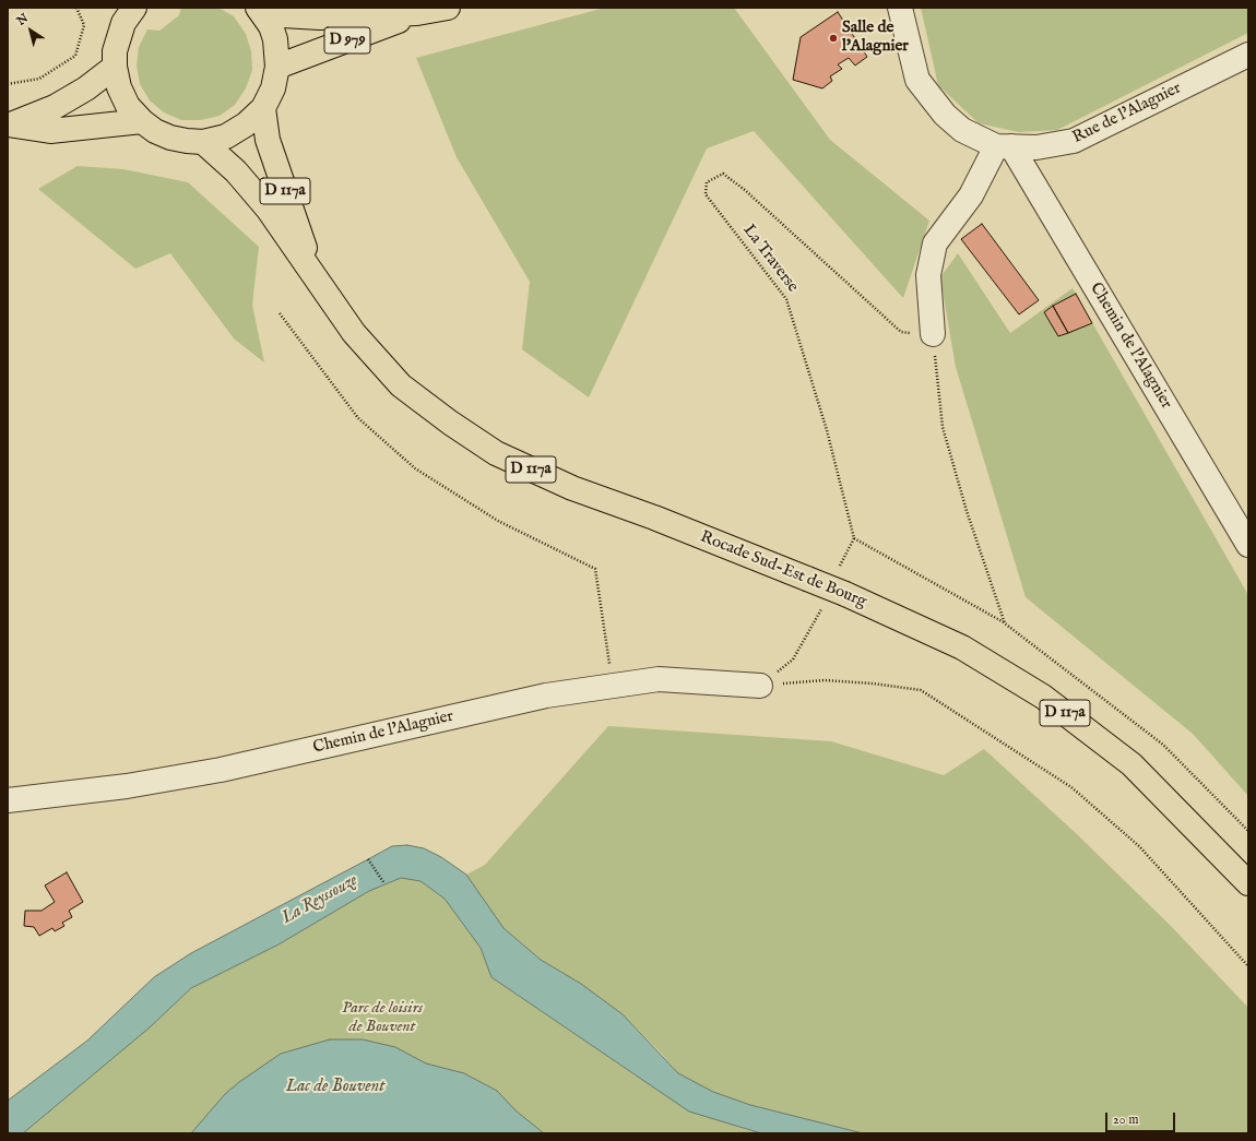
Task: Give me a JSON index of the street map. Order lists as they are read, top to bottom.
{
  "streets": {
    "main road": ["D 979", "D 117a", "Rocade Sud-Est de Bourg"],
    "street": ["Rue de l'Alagnier", "Chemin de l'Alagnier"],
    "path": ["La Traverse"]
  },
  "crossings": [
    ["Rue de l'Alagnier", "Chemin de l'Alagnier"],
    ["D 117a", "Rocade Sud-Est de Bourg"]
  ],
  "water": ["La Reyssouze", "Lac de Bouvent"],
  "parks": ["Parc de loisirs de Bouvent"],
  "places": ["Salle de l'Alagnier"],
  "scale_bar": "20 m",
  "north": "top left"
}
